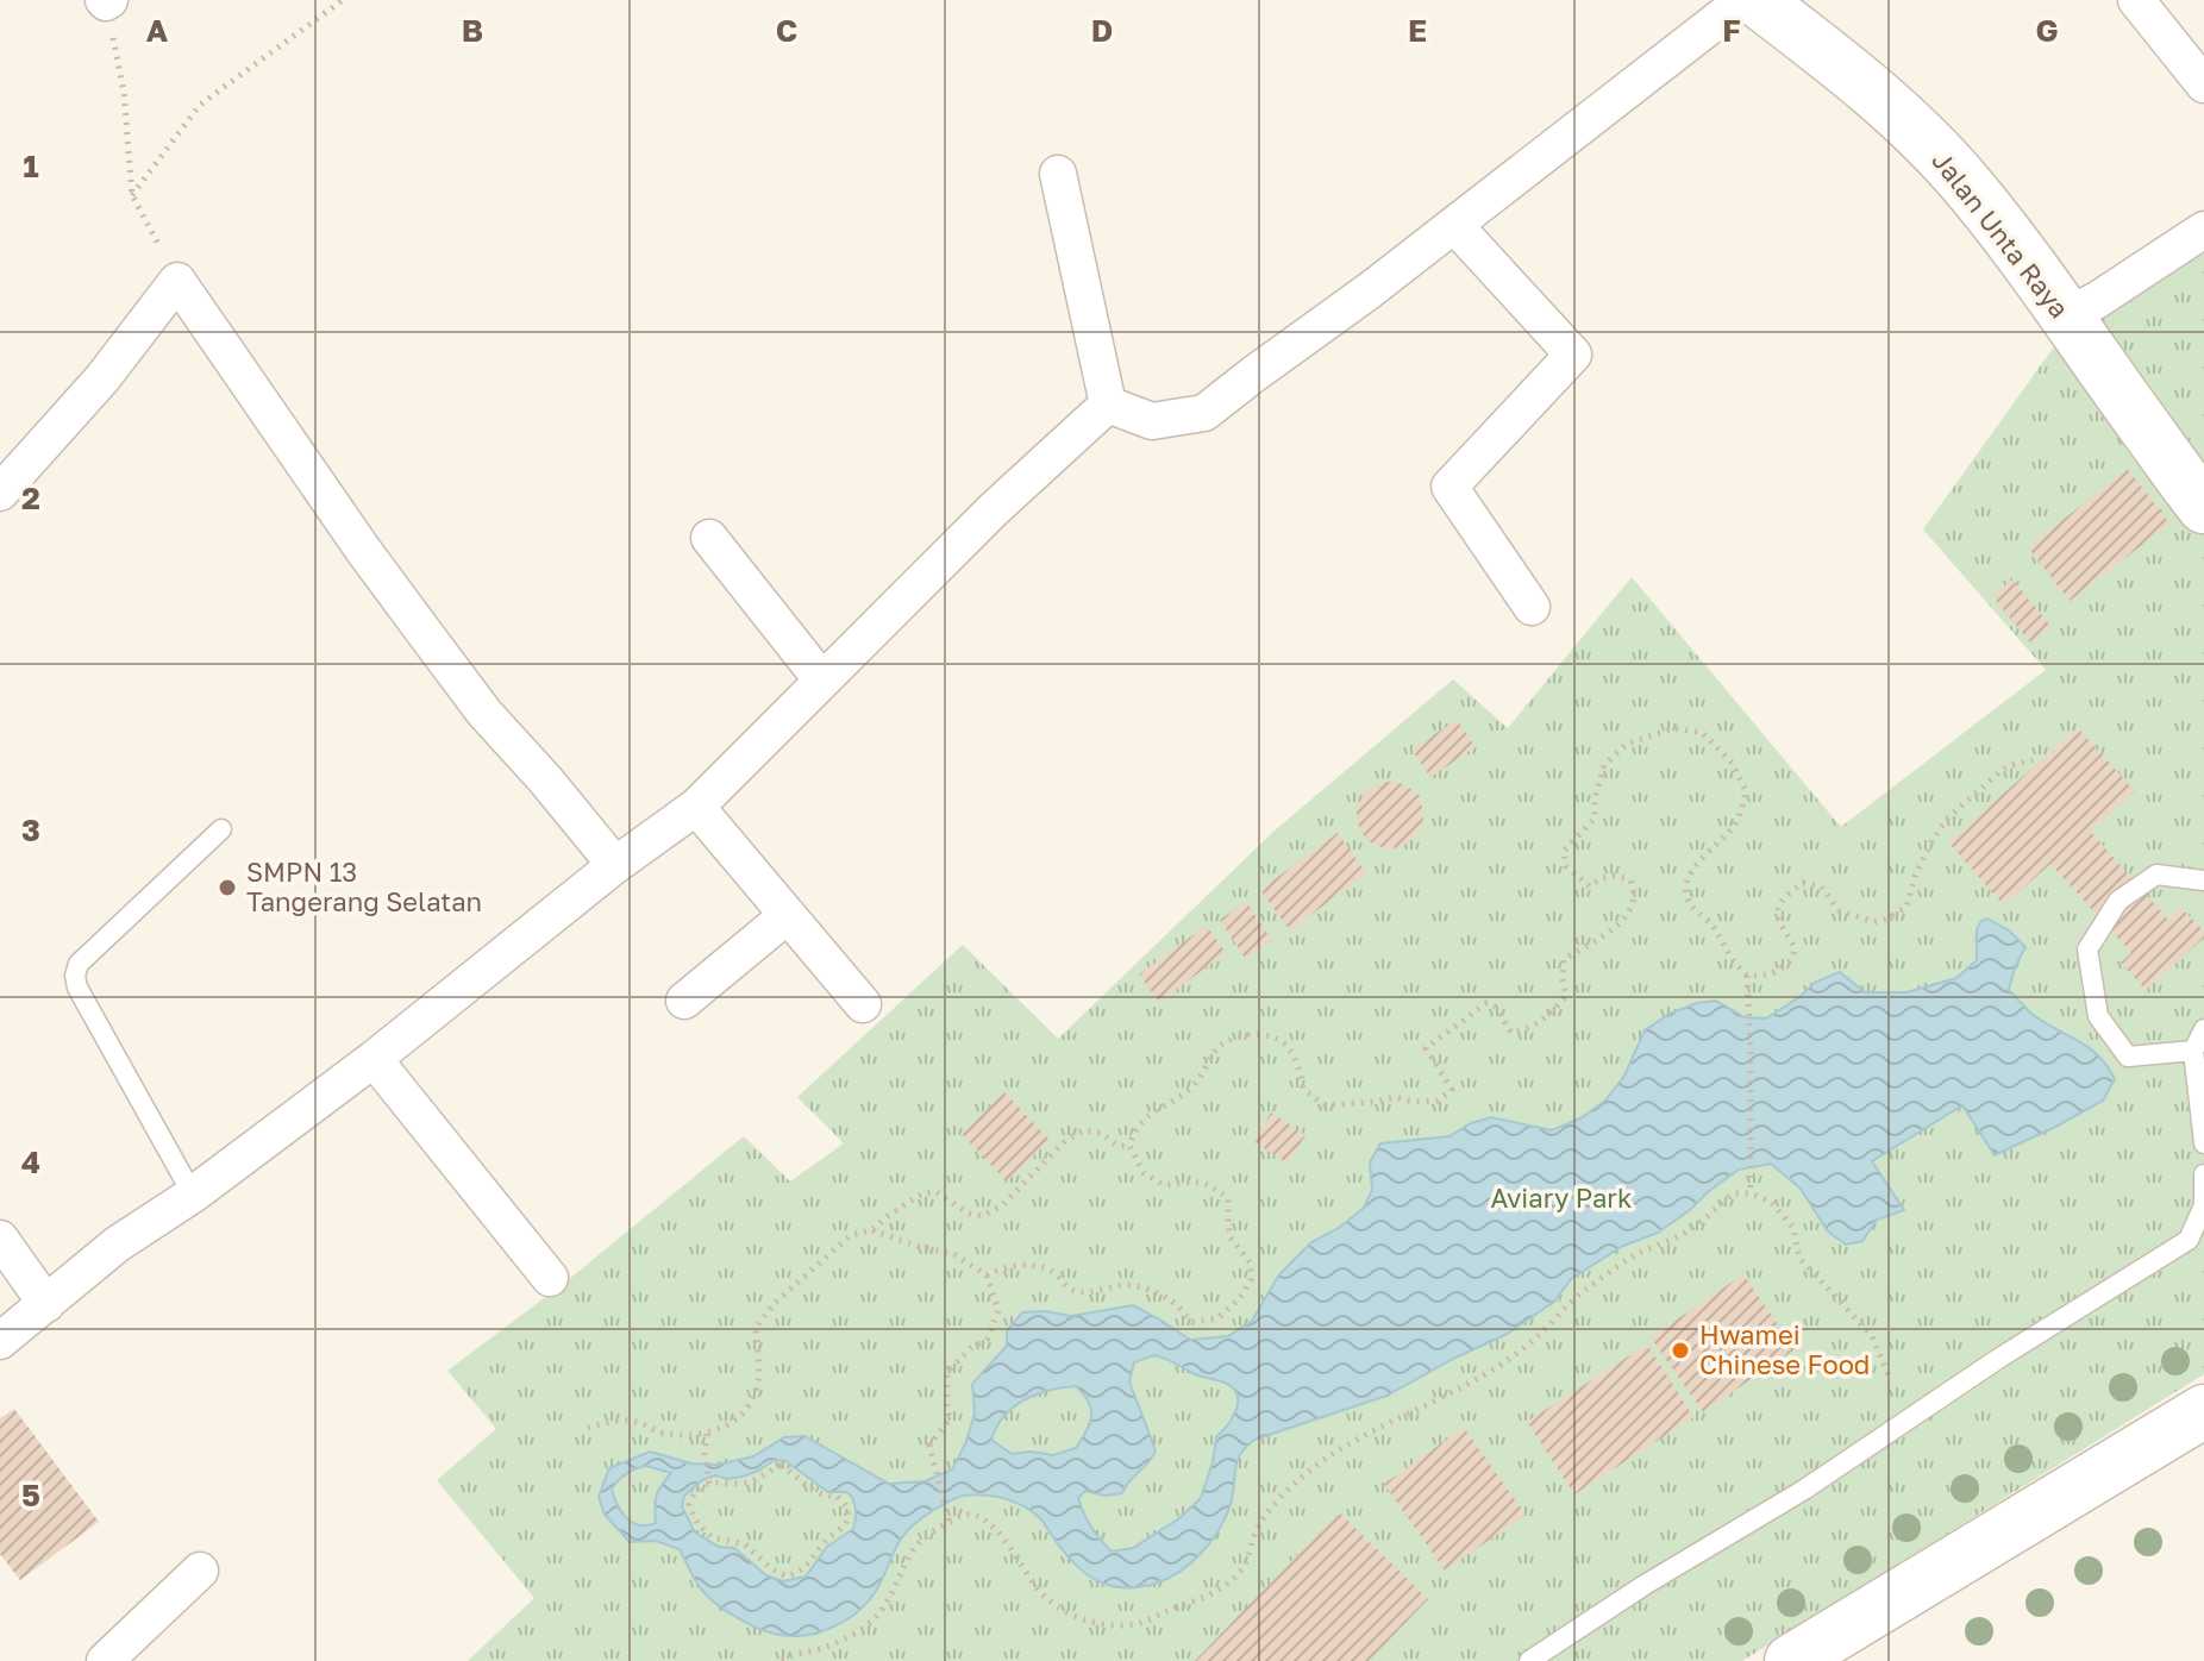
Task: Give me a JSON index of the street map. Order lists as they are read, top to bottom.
{
  "streets": {
    "street": ["Jalan Unta Raya"]
  },
  "parks": ["Aviary Park"],
  "places": ["SMPN 13 Tangerang Selatan", "Hwamei Chinese Food"],
  "grid": {
    "columns": [
      "A",
      "B",
      "C",
      "D",
      "E",
      "F",
      "G"
    ],
    "rows": [
      "1",
      "2",
      "3",
      "4",
      "5"
    ]
  }
}
